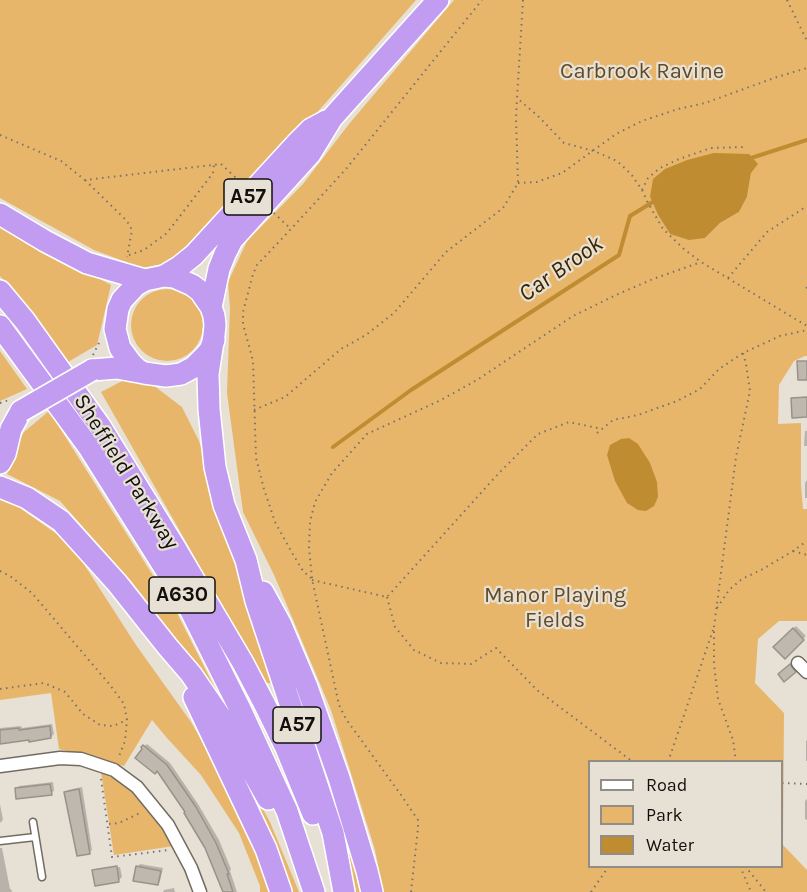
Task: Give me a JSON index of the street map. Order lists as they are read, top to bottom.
{
  "streets": {
    "highway": ["A57", "Sheffield Parkway", "A630"]
  },
  "crossings": [
    ["A57", "Sheffield Parkway"]
  ],
  "water": ["Car Brook"],
  "parks": ["Carbrook Ravine", "Manor Playing Fields"],
  "legend": ["Road", "Park", "Water"]
}
